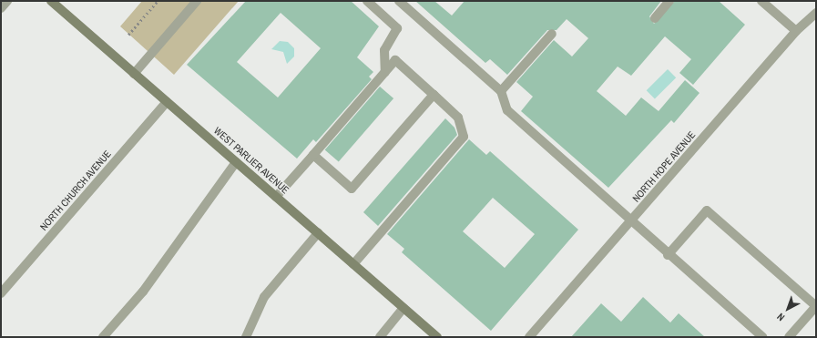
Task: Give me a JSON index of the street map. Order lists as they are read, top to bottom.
{
  "streets": {
    "street": ["WEST PARLIER AVENUE", "NORTH HOPE AVENUE", "NORTH CHURCH AVENUE"]
  },
  "crossings": [
    ["WEST PARLIER AVENUE", "NORTH CHURCH AVENUE"]
  ],
  "north": "bottom left"
}
